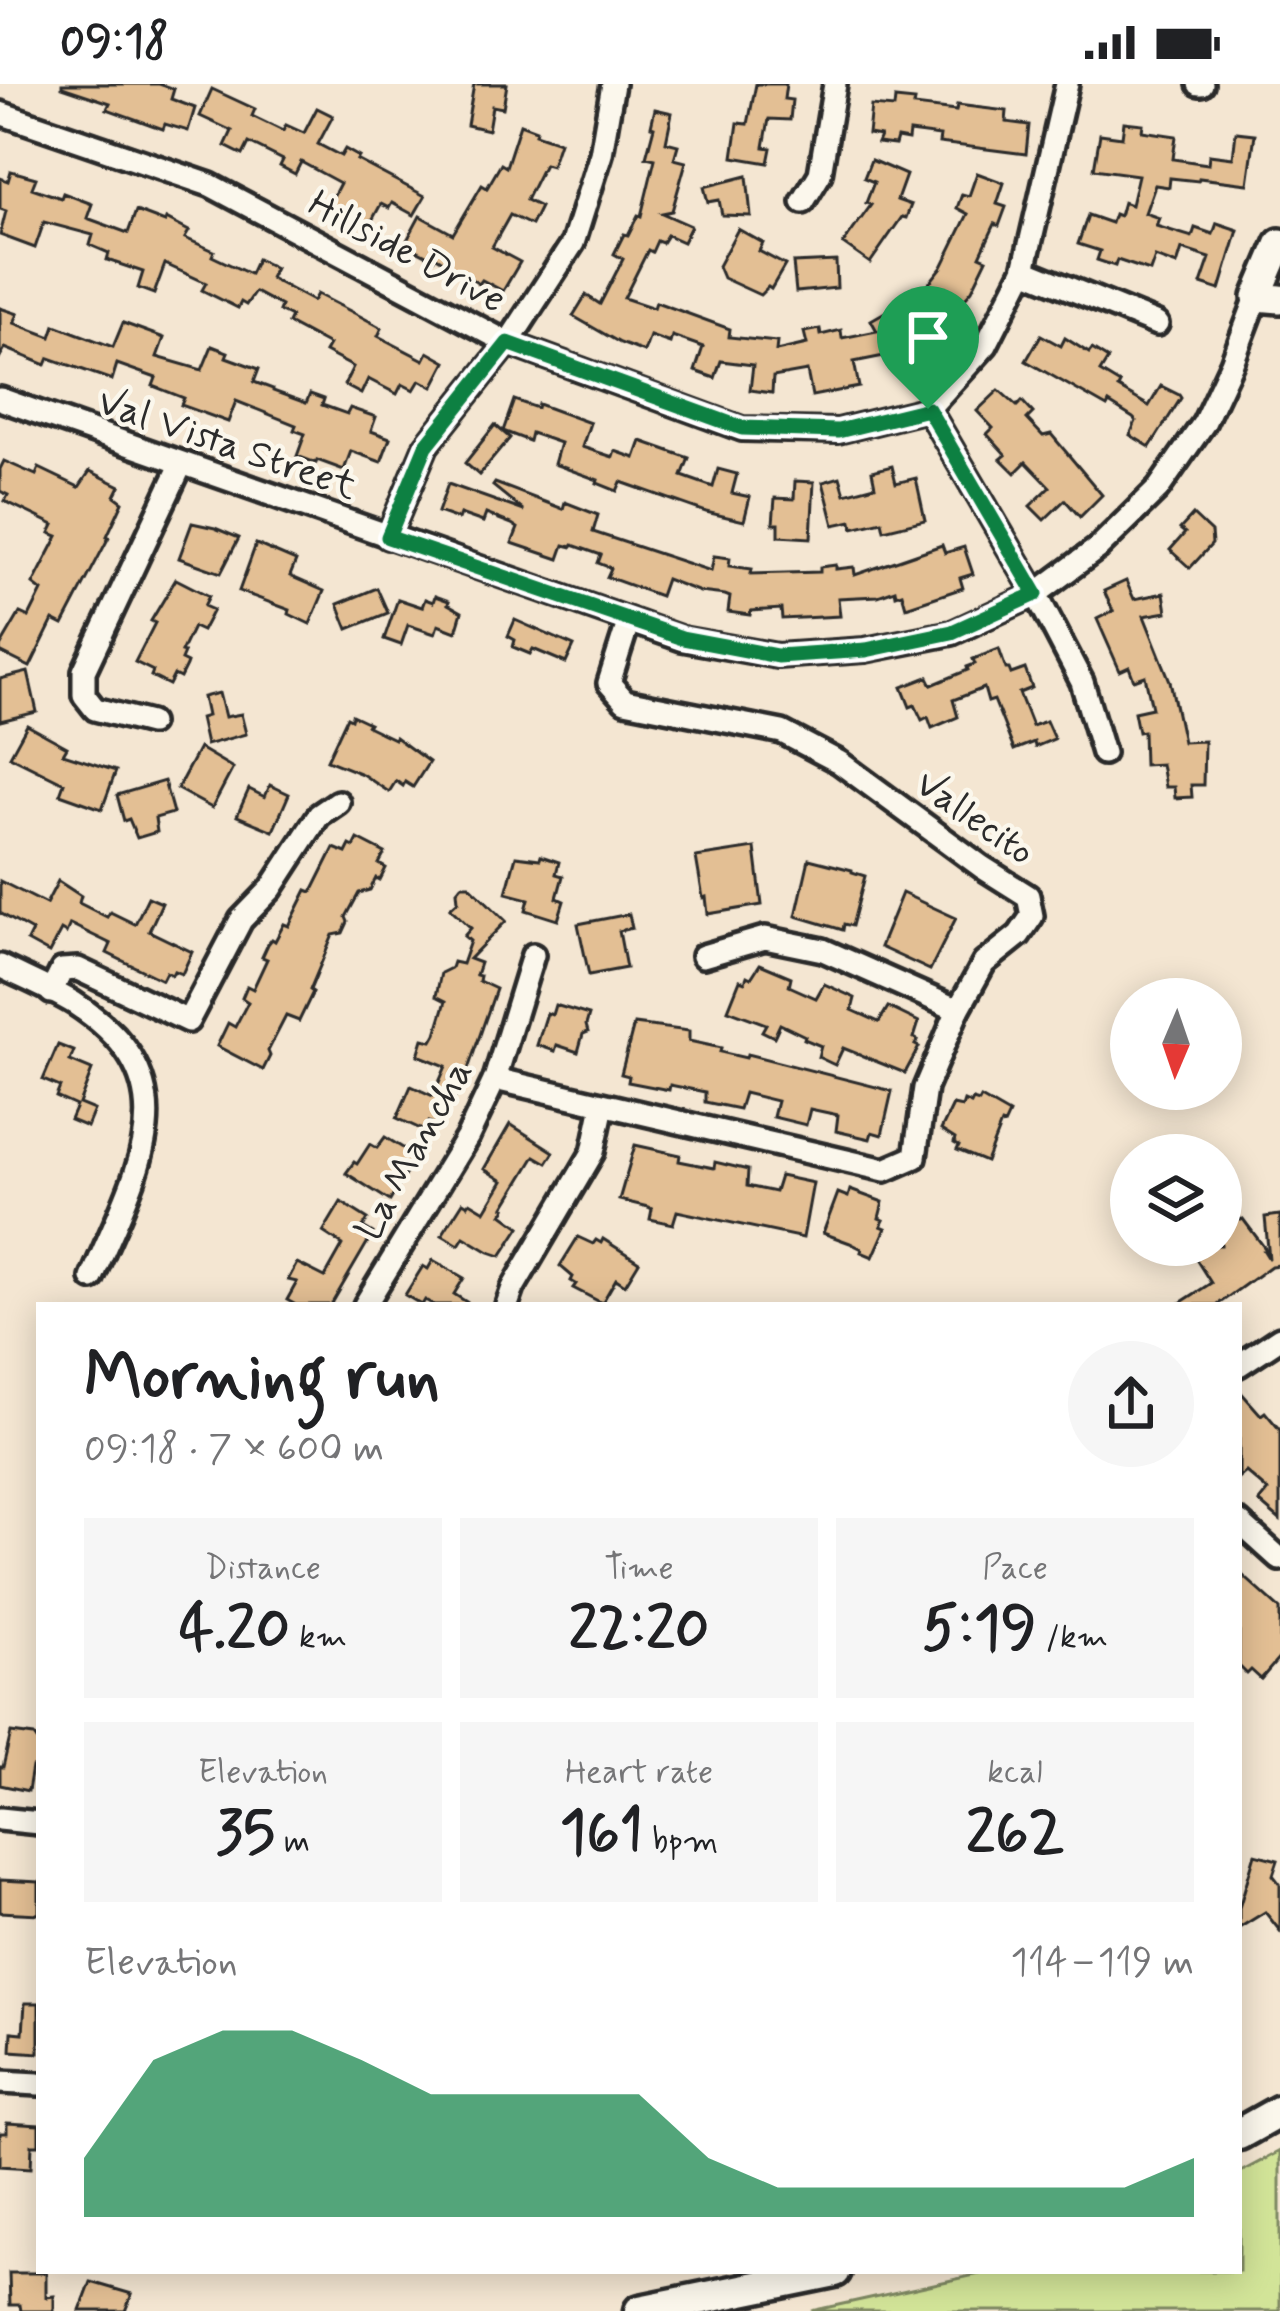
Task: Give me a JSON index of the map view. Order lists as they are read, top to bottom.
{
  "streets": {
    "street": [
      "Hillside Drive",
      "Val Vista Street",
      "Vallecito",
      "La Mancha"
    ]
  },
  "crossings": [
    ["Val Vista Street", "Vallecito"],
    ["Vallecito", "La Mancha"]
  ],
  "north": "bottom",
  "page": {
    "status": "09:18",
    "heading": ["Morning run", "09:18 · 7 × 600 m"],
    "stats": [
      ["Distance", "4.20 km"],
      ["Time", "22:20"],
      ["Pace", "5:19 /km"],
      ["Elevation", "35 m"],
      ["Heart rate", "161 bpm"],
      ["kcal", "262"]
    ],
    "chart": ["Elevation", "114–119 m"]
  }
}
